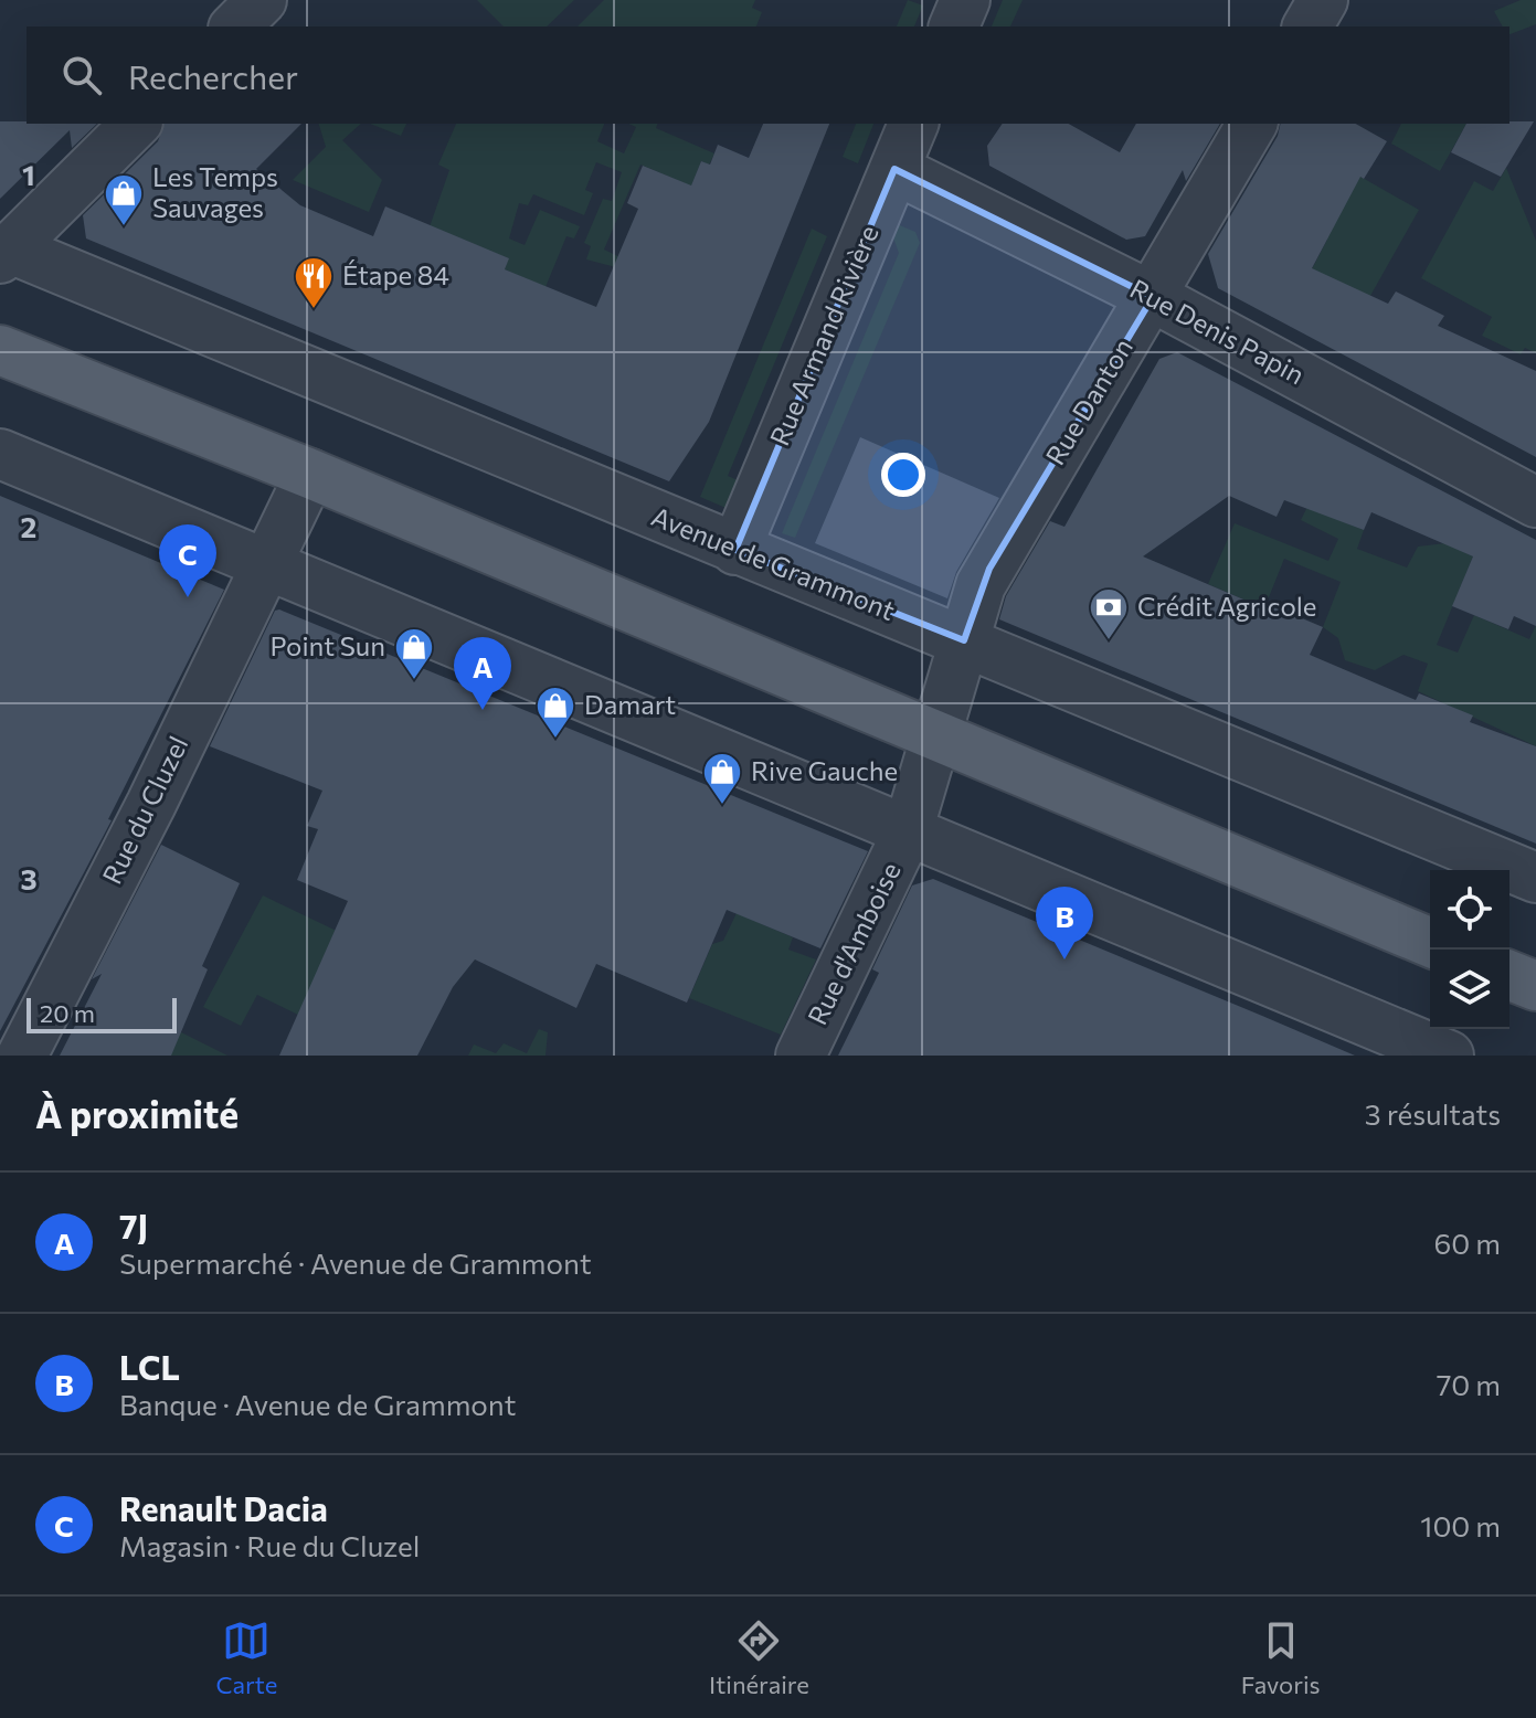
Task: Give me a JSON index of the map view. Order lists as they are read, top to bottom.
{
  "streets": {
    "street": [
      "Rue Denis Papin",
      "Rue Armand Rivière",
      "Rue Danton",
      "Avenue de Grammont",
      "Rue du Cluzel",
      "Rue d'Amboise"
    ]
  },
  "crossings": [
    ["Rue Denis Papin", "Rue Armand Rivière"],
    ["Rue Denis Papin", "Rue Danton"],
    ["Rue Armand Rivière", "Avenue de Grammont"],
    ["Rue Danton", "Avenue de Grammont"],
    ["Rue Danton", "Rue d'Amboise"]
  ],
  "places": {
    "shop": [
      "Les Temps Sauvages",
      "Point Sun",
      "Damart",
      "Rive Gauche"
    ],
    "restaurant": ["Étape 84"],
    "bank": ["Crédit Agricole"]
  },
  "scale_bar": "20 m",
  "page": {
    "search": "Rechercher",
    "pins": ["C", "A", "B"],
    "scale": "20 m",
    "heading": ["À proximité", "3 résultats"],
    "list": [
      {
        "mark": "A",
        "name": "7J",
        "note": "Supermarché · Avenue de Grammont",
        "value": "60 m"
      },
      {
        "mark": "B",
        "name": "LCL",
        "note": "Banque · Avenue de Grammont",
        "value": "70 m"
      },
      {
        "mark": "C",
        "name": "Renault Dacia",
        "note": "Magasin · Rue du Cluzel",
        "value": "100 m"
      }
    ],
    "nav": ["Carte", "Itinéraire", "Favoris"]
  },
  "grid": {
    "rows": ["1", "2", "3"]
  }
}
